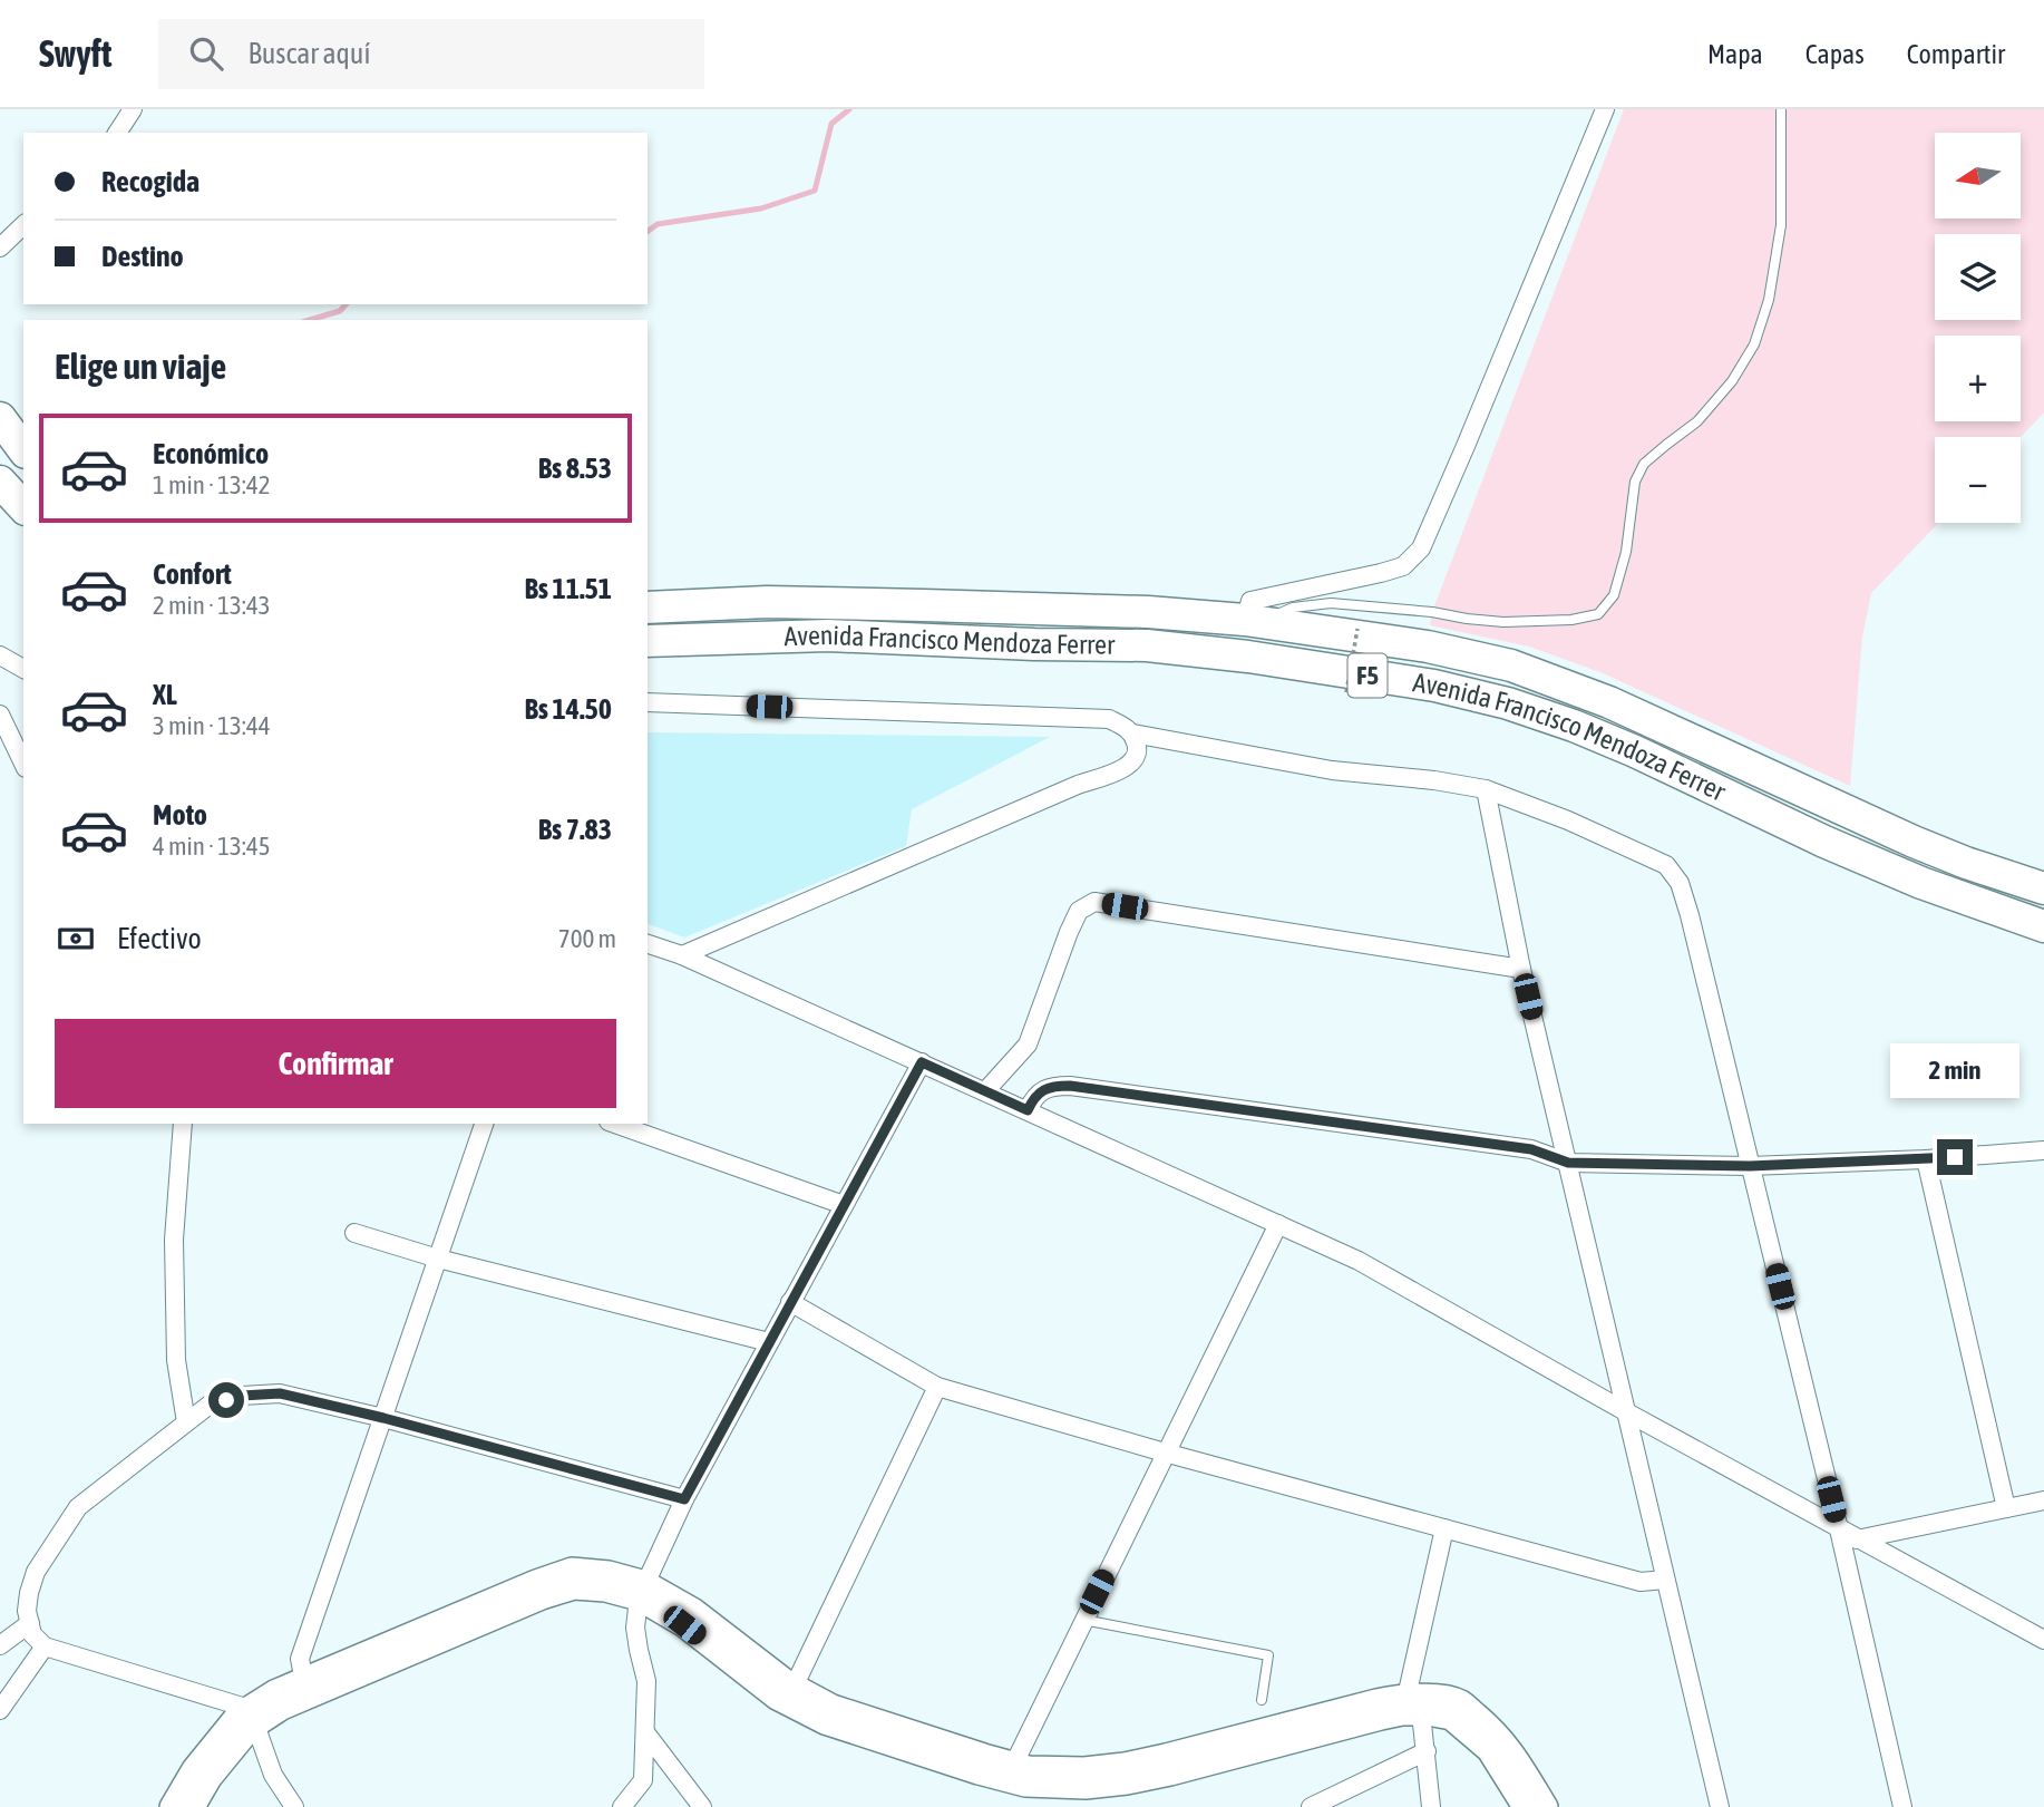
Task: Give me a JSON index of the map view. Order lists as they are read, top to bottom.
{
  "streets": {
    "highway": ["Avenida Francisco Mendoza Ferrer", "F5"]
  },
  "north": "left",
  "page": {
    "header": "Swyft",
    "search": "Buscar aquí",
    "nav": ["Mapa", "Capas", "Compartir"],
    "map_buttons": ["+", "−"],
    "banner": ["Recogida", "Destino"],
    "heading": "Elige un viaje",
    "list": [
      {
        "name": "Económico",
        "note": "1 min · 13:42",
        "value": "Bs 8.53"
      },
      {
        "name": "Confort",
        "note": "2 min · 13:43",
        "value": "Bs 11.51"
      },
      {
        "name": "XL",
        "note": "3 min · 13:44",
        "value": "Bs 14.50"
      },
      {
        "name": "Moto",
        "note": "4 min · 13:45",
        "value": "Bs 7.83"
      }
    ],
    "pay": ["Efectivo", "700 m"],
    "buttons": "Confirmar",
    "bubble": "2 min"
  }
}
